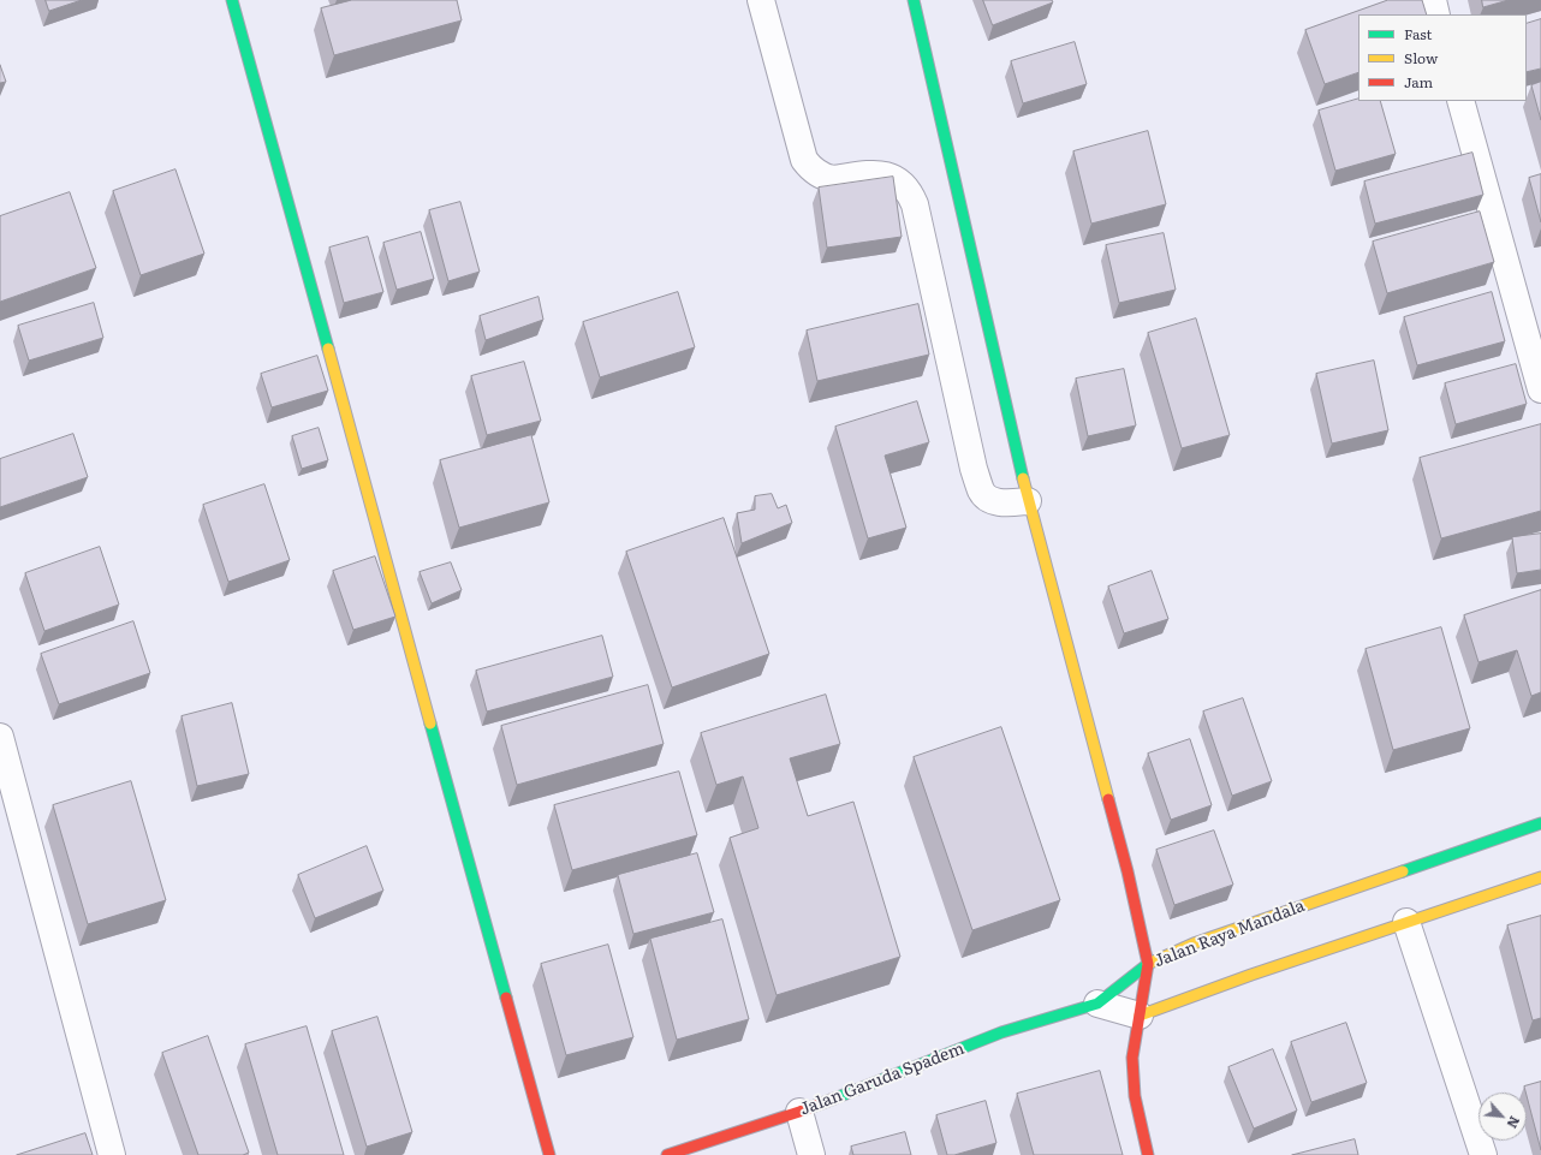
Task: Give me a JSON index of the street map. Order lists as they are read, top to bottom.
{
  "streets": {
    "main road": ["Jalan Raya Mandala", "Jalan Garuda Spadem"]
  },
  "crossings": [
    ["Jalan Raya Mandala", "Jalan Garuda Spadem"]
  ],
  "legend": ["Fast", "Slow", "Jam"],
  "north": "bottom right"
}
